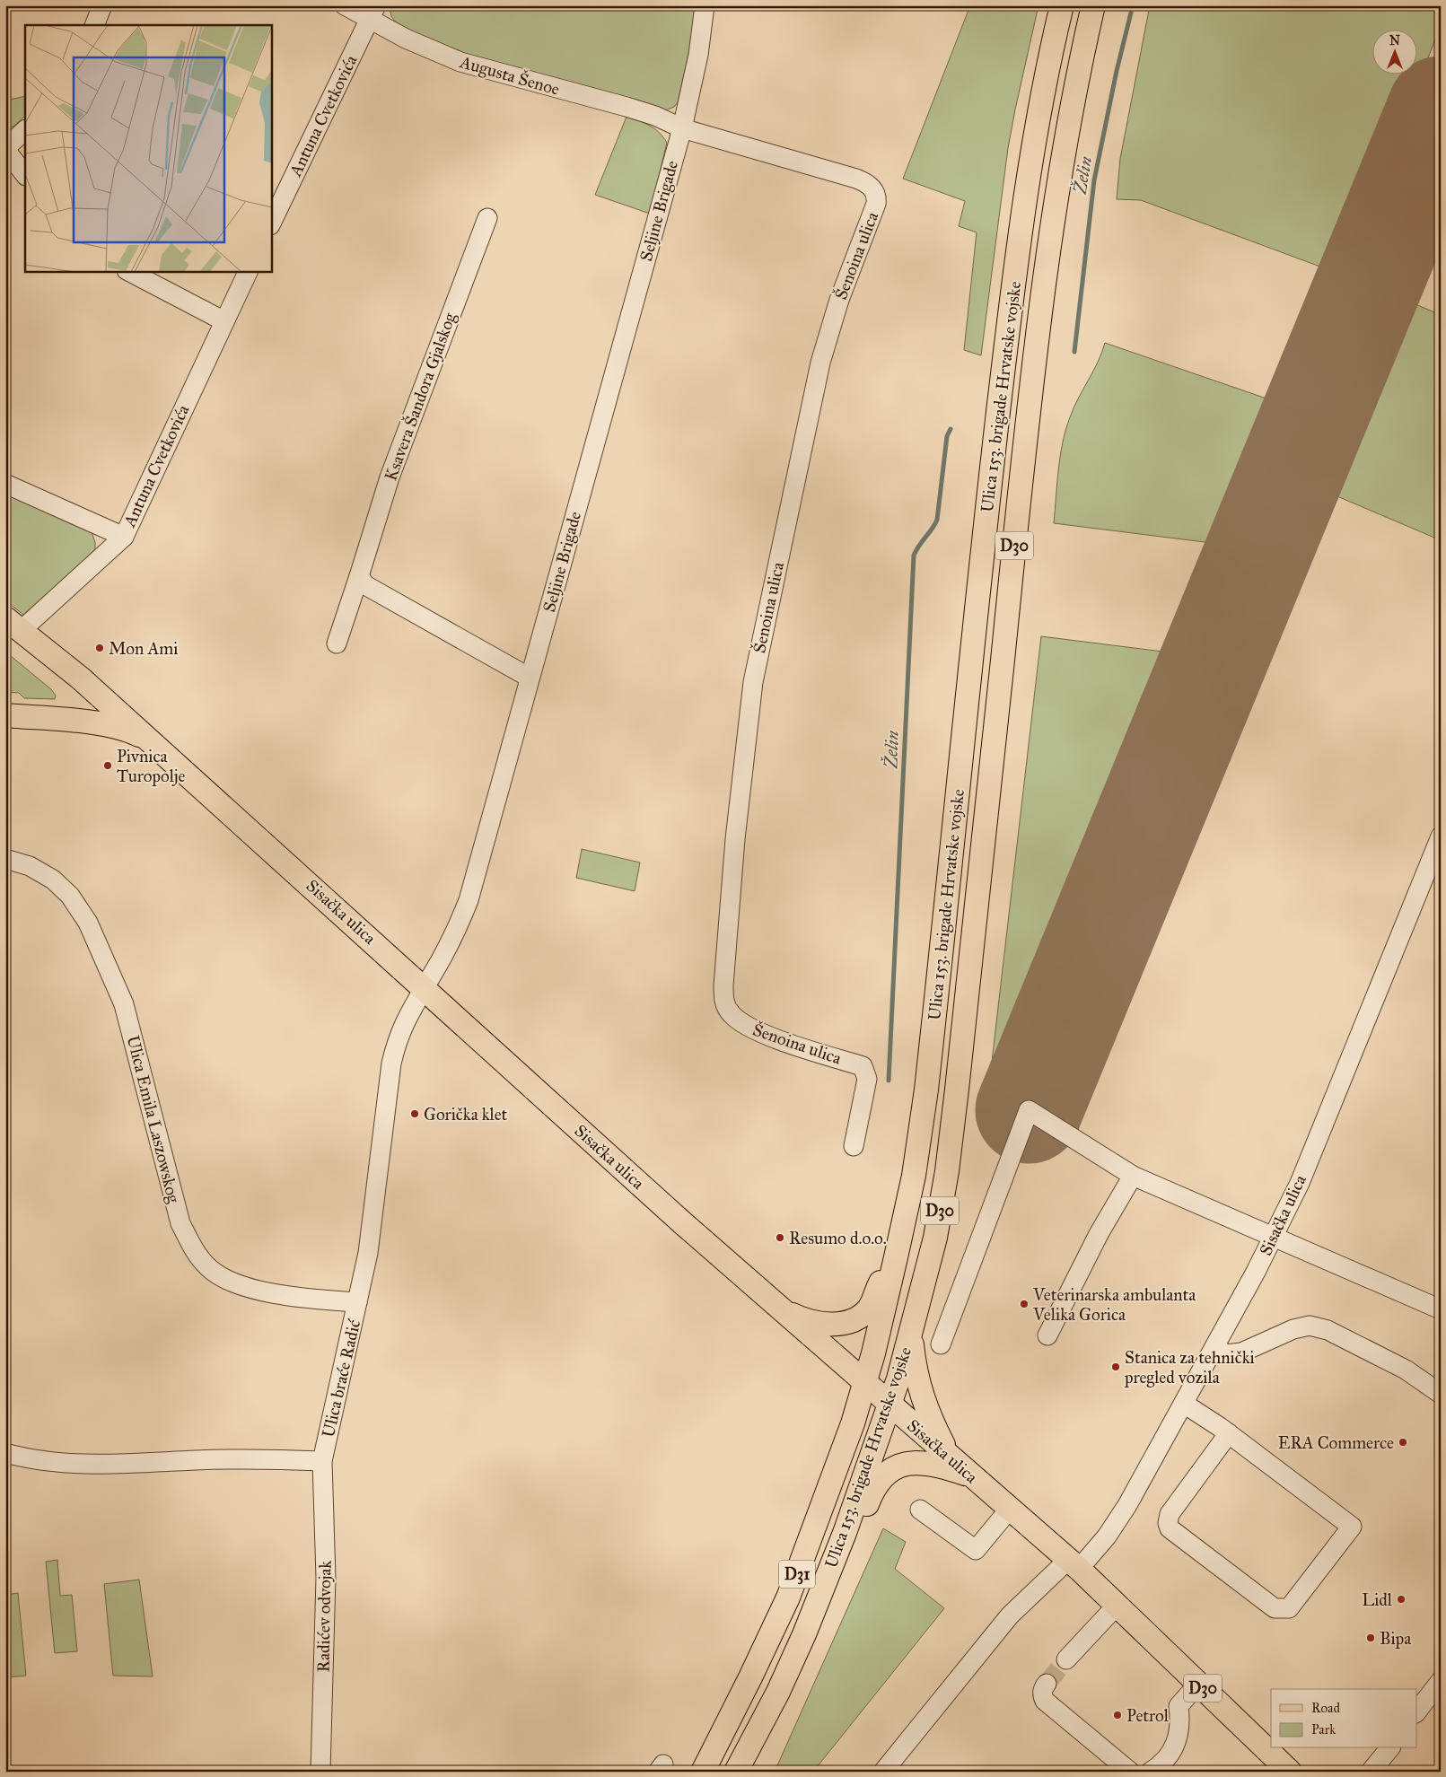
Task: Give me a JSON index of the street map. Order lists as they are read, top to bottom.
{
  "streets": {
    "main road": [
      "Ulica 153. brigade Hrvatske vojske",
      "D30",
      "Sisačka ulica",
      "D31"
    ],
    "street": [
      "Augusta Šenoe",
      "Antuna Cvetkovića",
      "Seljine Brigade",
      "Šenoina ulica",
      "Ksavera Šandora Gjalskog",
      "Ulica Emila Laszowskog",
      "Ulica braće Radić",
      "Radićev odvojak"
    ]
  },
  "crossings": [
    ["Augusta Šenoe", "Antuna Cvetkovića"],
    ["Augusta Šenoe", "Seljine Brigade"],
    ["Augusta Šenoe", "Šenoina ulica"],
    ["Antuna Cvetkovića", "Sisačka ulica"],
    ["Seljine Brigade", "Šenoina ulica"],
    ["Seljine Brigade", "Sisačka ulica"],
    ["Seljine Brigade", "Ulica braće Radić"],
    ["Ulica 153. brigade Hrvatske vojske", "Sisačka ulica"],
    ["Sisačka ulica", "Ulica braće Radić"],
    ["Ulica Emila Laszowskog", "Ulica braće Radić"],
    ["Ulica braće Radić", "Radićev odvojak"]
  ],
  "water": ["Želin"],
  "places": [
    "Mon Ami",
    "Pivnica Turopolje",
    "Gorička klet",
    "Resumo d.o.o.",
    "Veterinarska ambulanta Velika Gorica",
    "Stanica za tehnički pregled vozila",
    "ERA Commerce",
    "Lidl",
    "Bipa",
    "Petrol"
  ],
  "legend": ["Road", "Park"],
  "north": "top"
}
